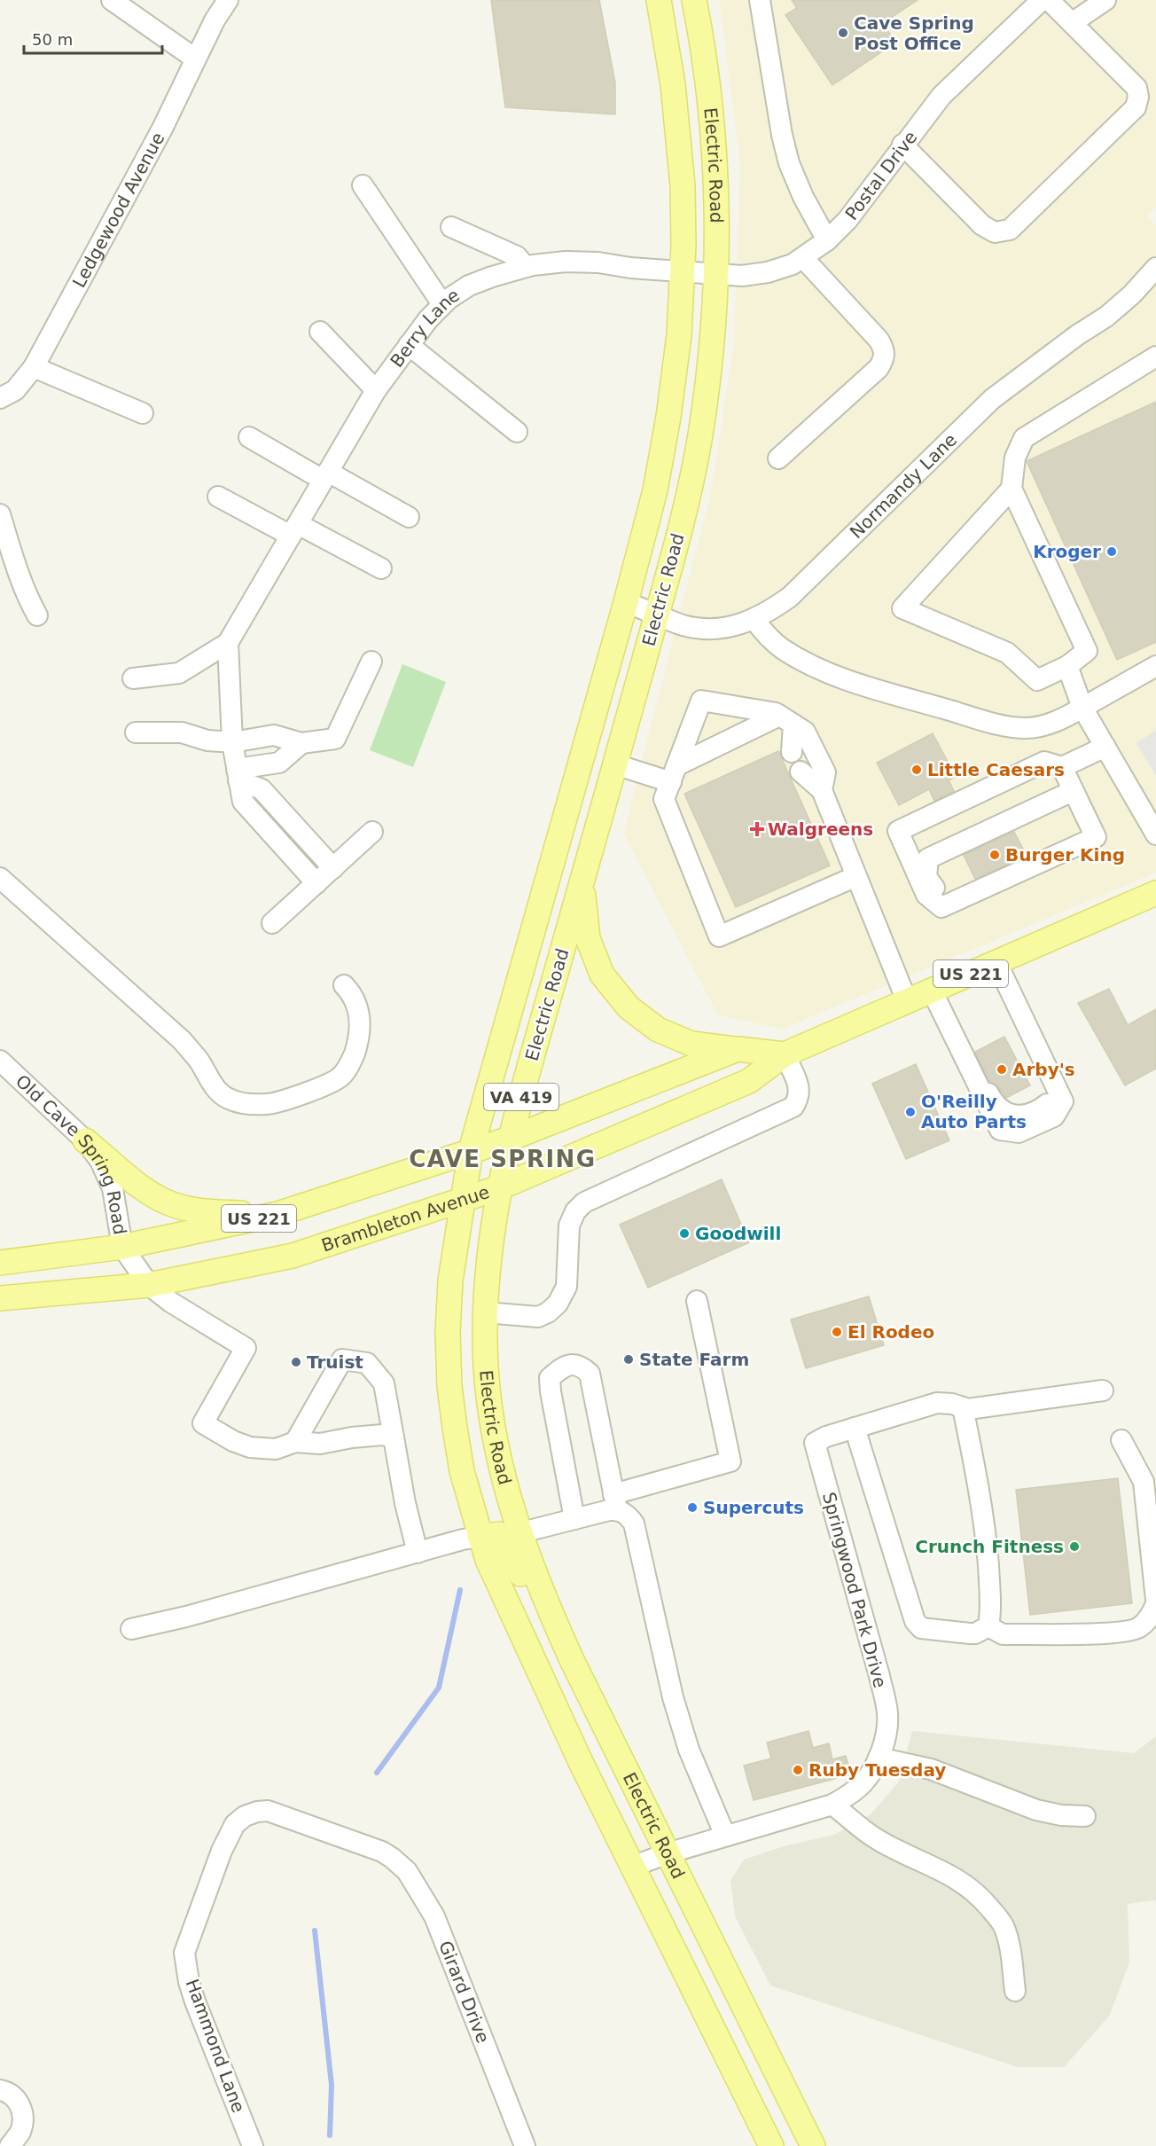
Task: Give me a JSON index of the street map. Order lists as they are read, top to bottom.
{
  "streets": {
    "main road": [
      "Electric Road",
      "US 221",
      "VA 419",
      "Brambleton Avenue"
    ],
    "street": [
      "Postal Drive",
      "Ledgewood Avenue",
      "Berry Lane",
      "Normandy Lane",
      "Old Cave Spring Road",
      "Springwood Park Drive",
      "Girard Drive",
      "Hammond Lane"
    ]
  },
  "crossings": [
    ["Electric Road", "Postal Drive"],
    ["Electric Road", "Berry Lane"],
    ["Electric Road", "Normandy Lane"],
    ["Electric Road", "Brambleton Avenue"],
    ["Electric Road", "Springwood Park Drive"],
    ["Postal Drive", "Berry Lane"],
    ["Old Cave Spring Road", "Brambleton Avenue"],
    ["Girard Drive", "Hammond Lane"]
  ],
  "districts": ["CAVE SPRING"],
  "places": {
    "other": [
      "Cave Spring Post Office",
      "Kroger",
      "Little Caesars",
      "Burger King",
      "Arby's",
      "O'Reilly Auto Parts",
      "Goodwill",
      "El Rodeo",
      "State Farm",
      "Truist",
      "Supercuts",
      "Crunch Fitness",
      "Ruby Tuesday"
    ],
    "health": ["Walgreens"]
  },
  "scale_bar": "50 m"
}
